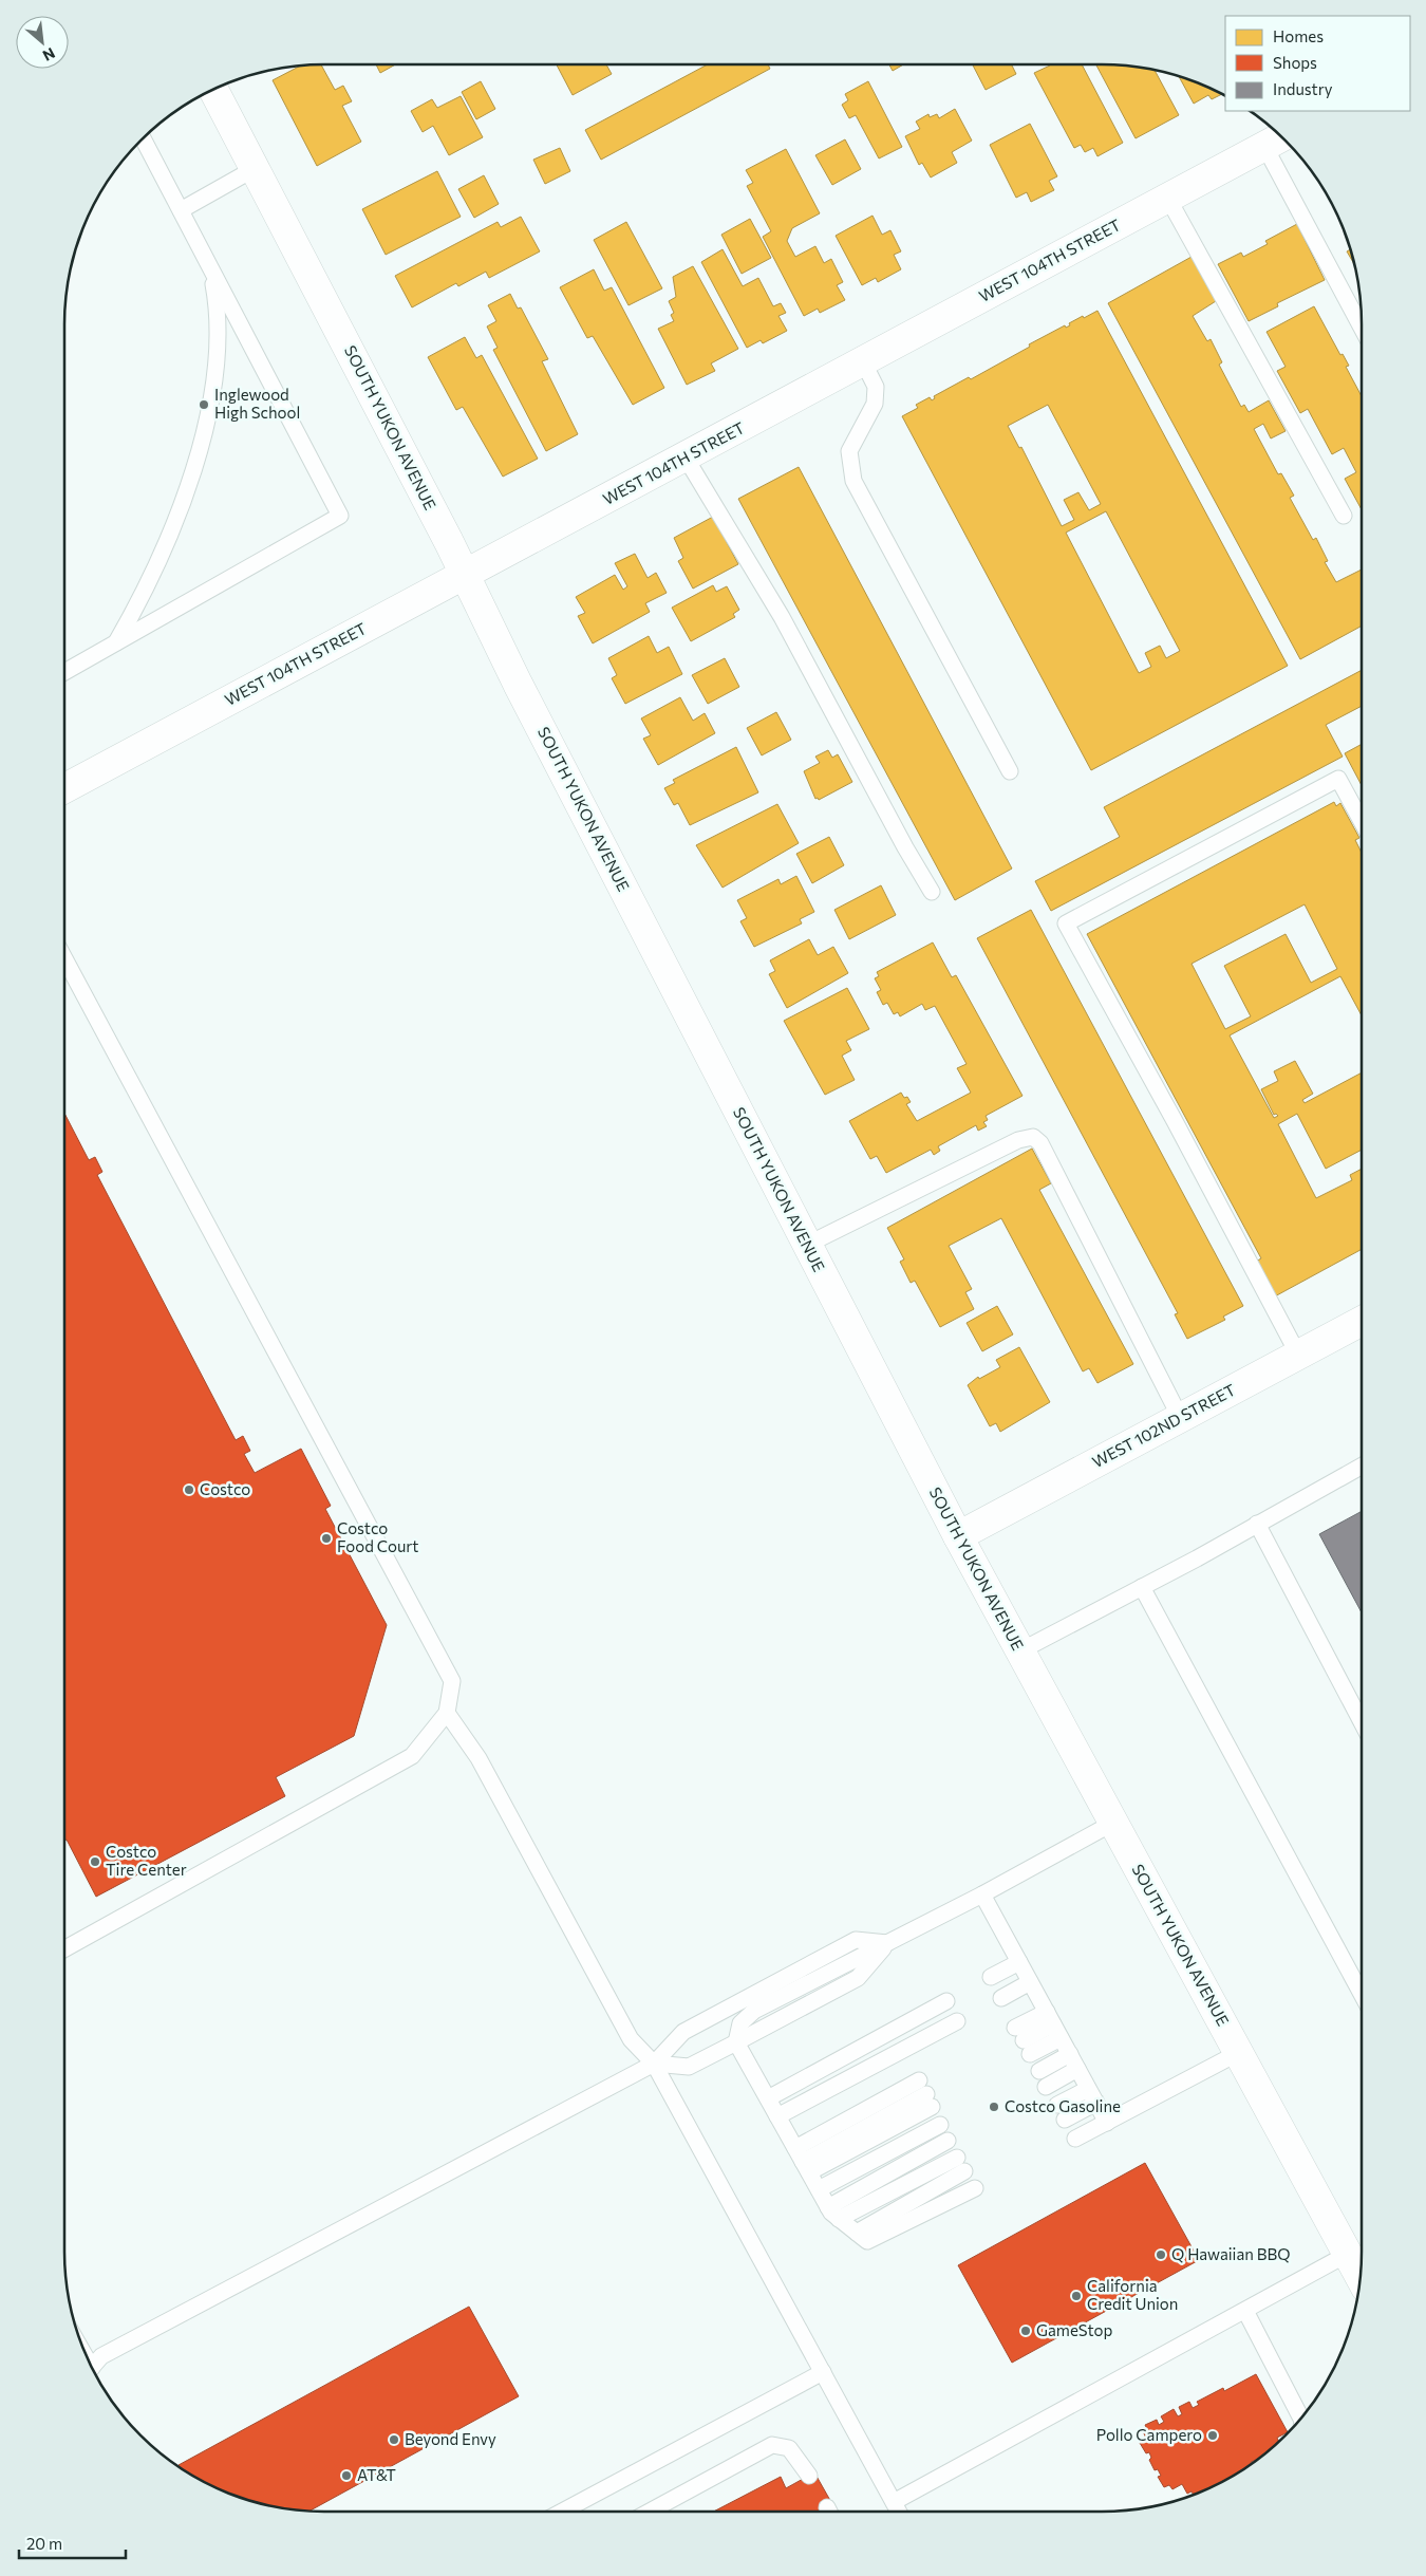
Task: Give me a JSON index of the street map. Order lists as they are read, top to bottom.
{
  "streets": {
    "street": ["WEST 104TH STREET", "SOUTH YUKON AVENUE", "WEST 102ND STREET"]
  },
  "crossings": [
    ["WEST 104TH STREET", "SOUTH YUKON AVENUE"],
    ["SOUTH YUKON AVENUE", "WEST 102ND STREET"]
  ],
  "places": [
    "Inglewood High School",
    "Costco",
    "Costco Food Court",
    "Costco Tire Center",
    "Costco Gasoline",
    "Q Hawaiian BBQ",
    "California Credit Union",
    "GameStop",
    "Pollo Campero",
    "Beyond Envy",
    "AT&T"
  ],
  "legend": ["Homes", "Shops", "Industry"],
  "scale_bar": "20 m",
  "north": "bottom right"
}
